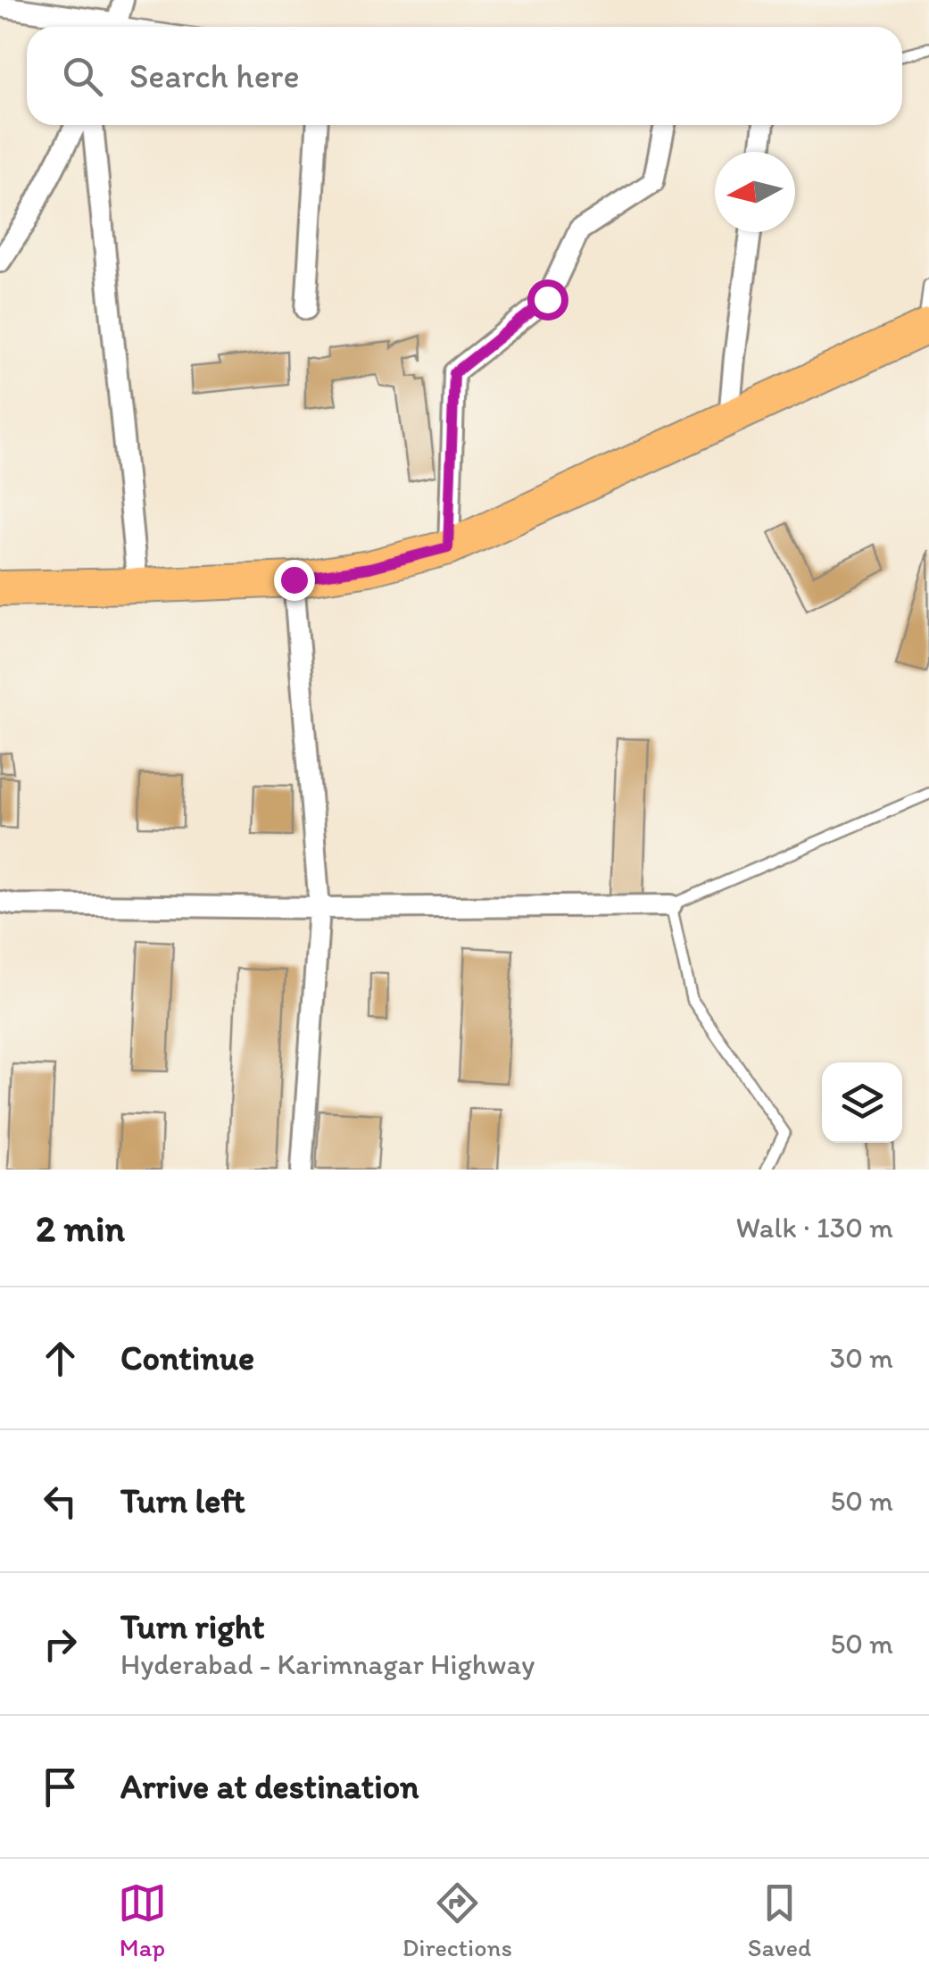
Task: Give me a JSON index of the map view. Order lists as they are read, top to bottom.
{
  "north": "left",
  "page": {
    "search": "Search here",
    "heading": ["2 min", "Walk · 130 m"],
    "list": [
      ["Continue", "30 m"],
      ["Turn left", "50 m"],
      ["Turn right", "Hyderabad - Karimnagar Highway", "50 m"],
      "Arrive at destination"
    ],
    "nav": ["Map", "Directions", "Saved"]
  }
}
